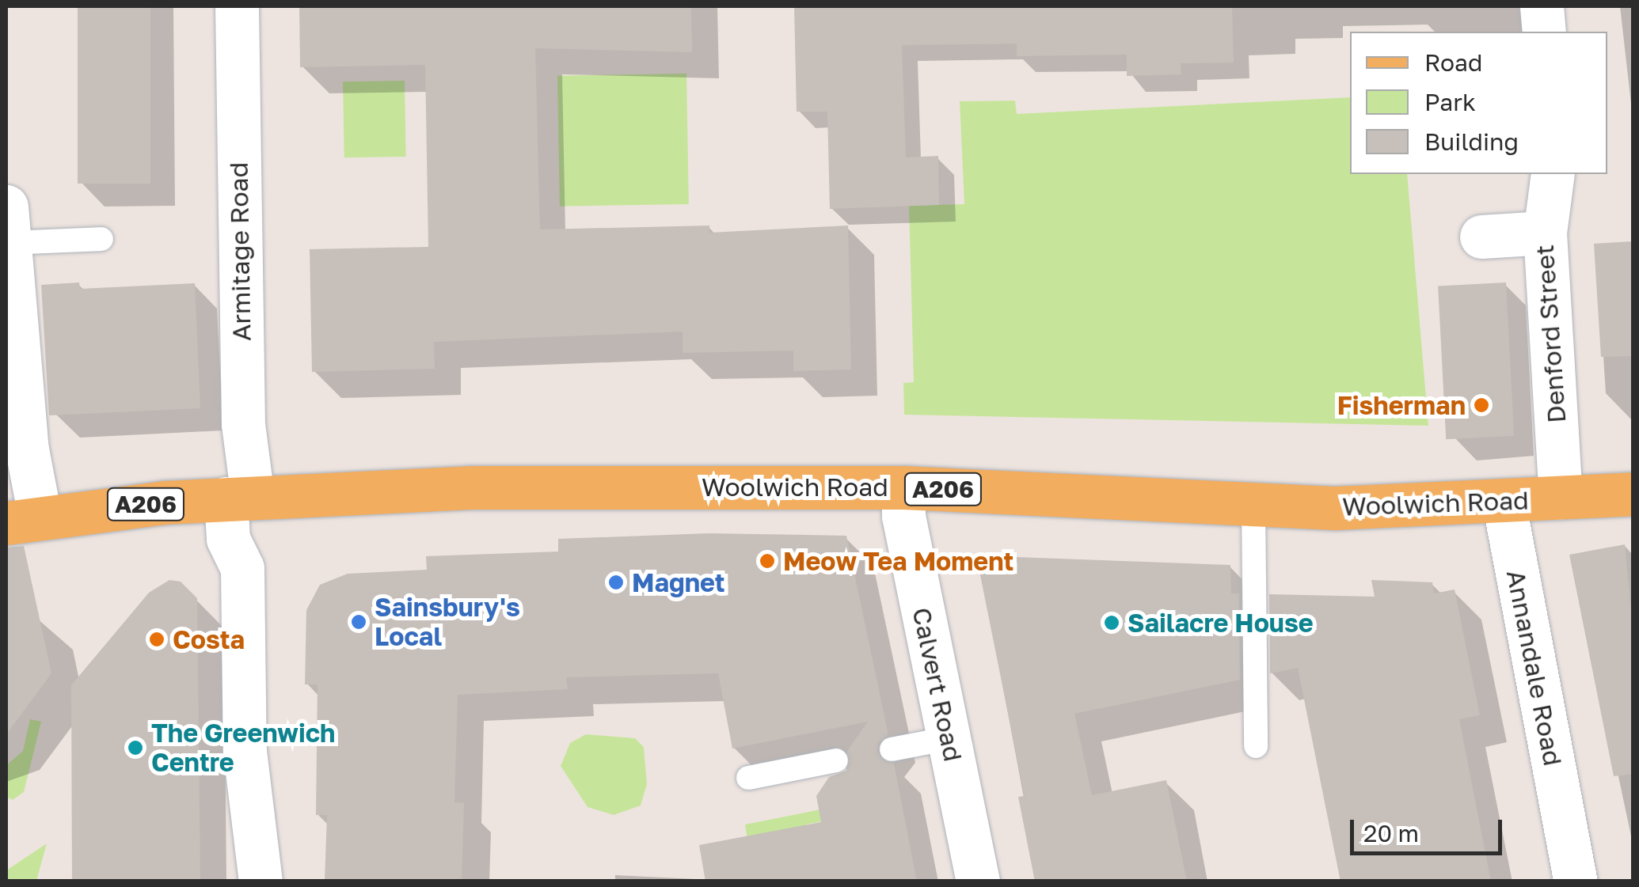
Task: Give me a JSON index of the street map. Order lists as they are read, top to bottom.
{
  "streets": {
    "main road": ["Woolwich Road", "A206"],
    "street": [
      "Armitage Road",
      "Denford Street",
      "Annandale Road",
      "Calvert Road"
    ]
  },
  "crossings": [
    ["Armitage Road", "Woolwich Road"],
    ["Denford Street", "Woolwich Road"],
    ["Woolwich Road", "Annandale Road"],
    ["Woolwich Road", "Calvert Road"]
  ],
  "places": [
    "Fisherman",
    "Meow Tea Moment",
    "Magnet",
    "Sainsbury's Local",
    "Sailacre House",
    "Costa",
    "The Greenwich Centre"
  ],
  "legend": ["Road", "Park", "Building"],
  "scale_bar": "20 m"
}
